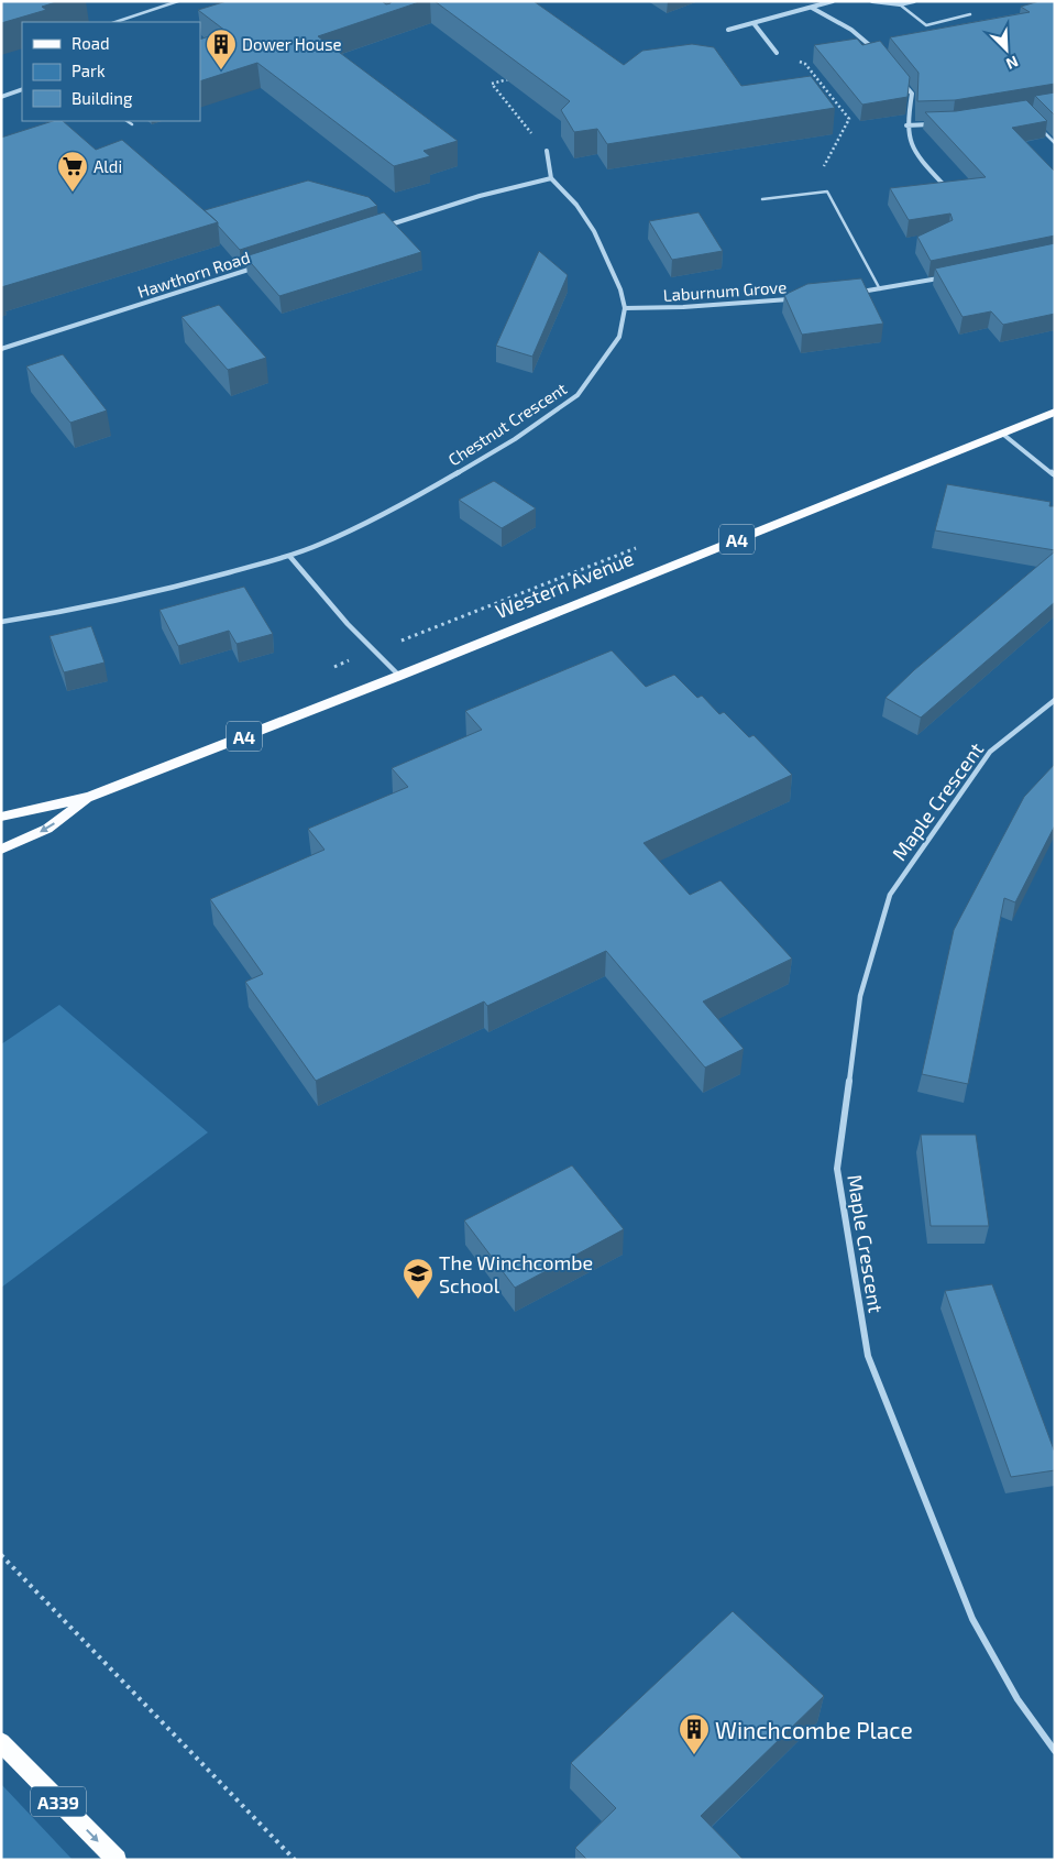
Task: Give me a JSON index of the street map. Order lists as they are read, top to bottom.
{
  "streets": {
    "highway": ["A339"],
    "main road": ["A4", "Western Avenue"],
    "street": [
      "Hawthorn Road",
      "Laburnum Grove",
      "Chestnut Crescent",
      "Maple Crescent"
    ]
  },
  "crossings": [
    ["Laburnum Grove", "Chestnut Crescent"]
  ],
  "places": {
    "building": ["Dower House", "Winchcombe Place"],
    "supermarket": ["Aldi"],
    "school or university": ["The Winchcombe School"]
  },
  "legend": ["Road", "Park", "Building"],
  "north": "bottom right"
}
